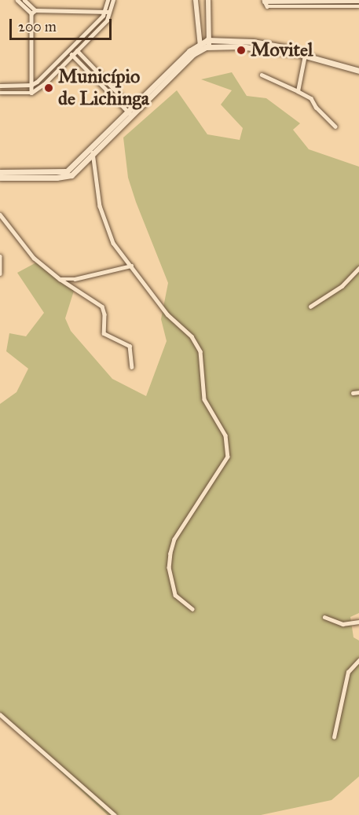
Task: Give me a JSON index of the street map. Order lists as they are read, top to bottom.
{
  "places": ["Movitel", "Município de Lichinga"],
  "scale_bar": "200 m"
}
